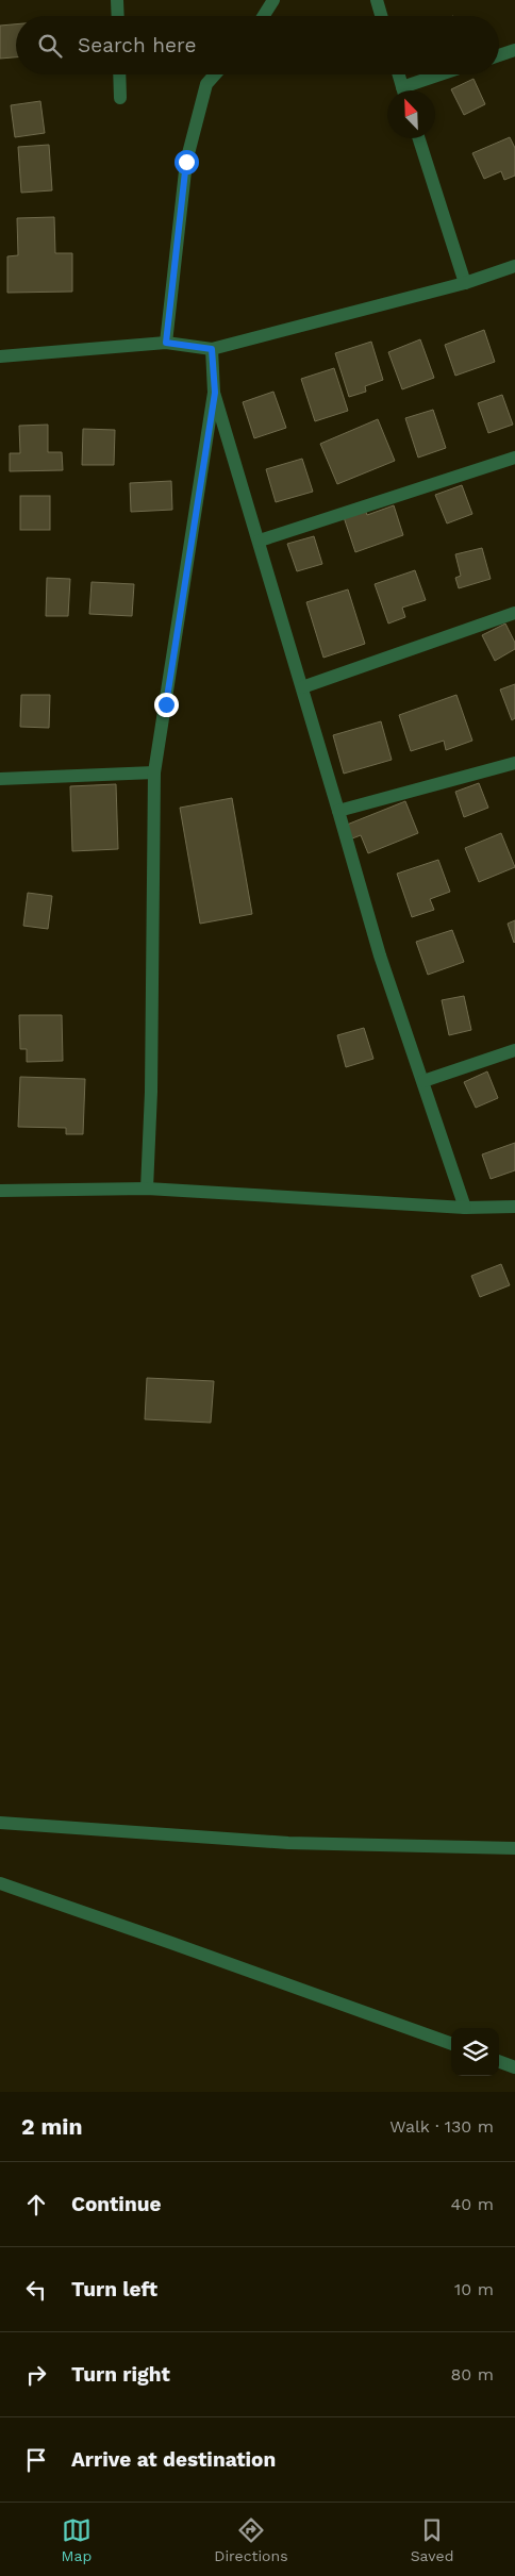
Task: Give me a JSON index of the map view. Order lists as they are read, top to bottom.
{
  "north": "top left",
  "page": {
    "search": "Search here",
    "heading": ["2 min", "Walk · 130 m"],
    "list": [
      ["Continue", "40 m"],
      ["Turn left", "10 m"],
      ["Turn right", "80 m"],
      "Arrive at destination"
    ],
    "nav": ["Map", "Directions", "Saved"]
  }
}
